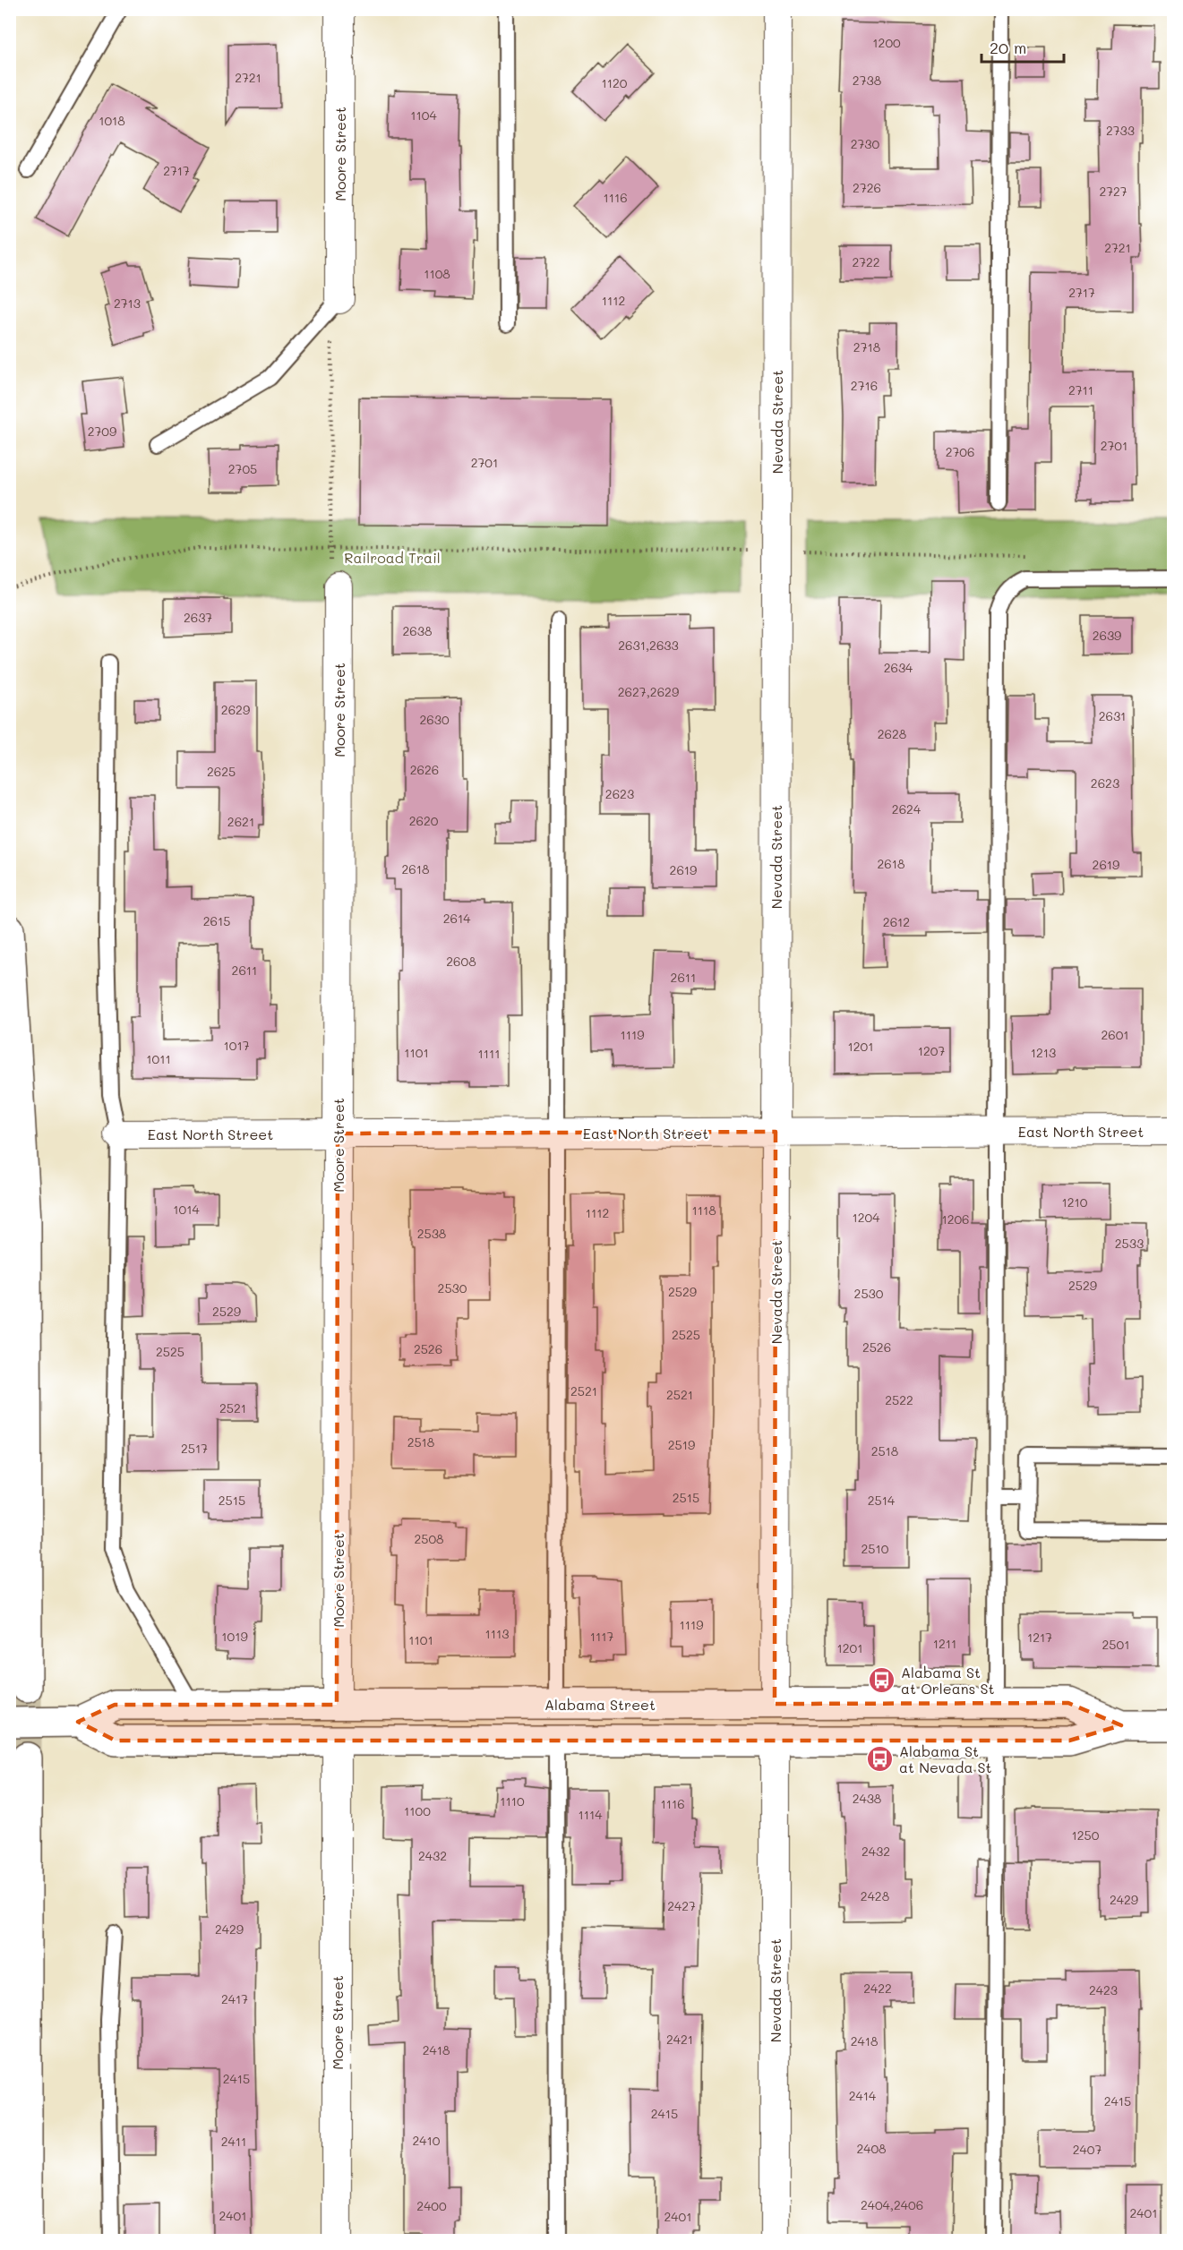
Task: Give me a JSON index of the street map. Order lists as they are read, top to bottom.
{
  "streets": {
    "main road": ["Alabama Street"],
    "street": ["Moore Street", "Nevada Street", "East North Street"]
  },
  "crossings": [
    ["Moore Street", "East North Street"],
    ["Moore Street", "Alabama Street"],
    ["Nevada Street", "East North Street"],
    ["Nevada Street", "Alabama Street"]
  ],
  "parks": ["Railroad Trail"],
  "places": {
    "bus stop": ["Alabama St at Orleans St", "Alabama St at Nevada St"]
  },
  "house_numbers": [
    "1200",
    "2721",
    "2738",
    "1120",
    "1104",
    "1018",
    "2733",
    "2730",
    "2717",
    "2726",
    "2727",
    "1116",
    "2721",
    "2722",
    "1108",
    "2717",
    "1112",
    "2713",
    "2718",
    "2716",
    "2711",
    "2709",
    "2701",
    "2706",
    "2701",
    "2705",
    "2637",
    "2638",
    "2639",
    "2631,2633",
    "2634",
    "2627,2629",
    "2629",
    "2631",
    "2630",
    "2628",
    "2626",
    "2625",
    "2623",
    "2623",
    "2624",
    "2620",
    "2621",
    "2618",
    "2619",
    "2618",
    "2619",
    "2614",
    "2615",
    "2612",
    "2608",
    "2611",
    "2611",
    "1119",
    "2601",
    "1017",
    "1201",
    "1207",
    "1101",
    "1213",
    "1111",
    "1011",
    "1210",
    "1014",
    "1118",
    "1112",
    "1204",
    "1206",
    "2538",
    "2533",
    "2529",
    "2530",
    "2529",
    "2530",
    "2529",
    "2525",
    "2526",
    "2526",
    "2525",
    "2521",
    "2521",
    "2522",
    "2521",
    "2518",
    "2519",
    "2517",
    "2518",
    "2515",
    "2515",
    "2514",
    "2508",
    "2510",
    "1119",
    "1113",
    "1019",
    "1117",
    "1217",
    "1101",
    "1211",
    "2501",
    "1201",
    "2438",
    "1110",
    "1116",
    "1100",
    "1114",
    "1250",
    "2432",
    "2432",
    "2428",
    "2429",
    "2427",
    "2429",
    "2422",
    "2423",
    "2417",
    "2421",
    "2418",
    "2418",
    "2415",
    "2414",
    "2415",
    "2415",
    "2410",
    "2411",
    "2408",
    "2407",
    "2404,2406",
    "2400",
    "2401",
    "2401",
    "2401"
  ],
  "scale_bar": "20 m"
}
